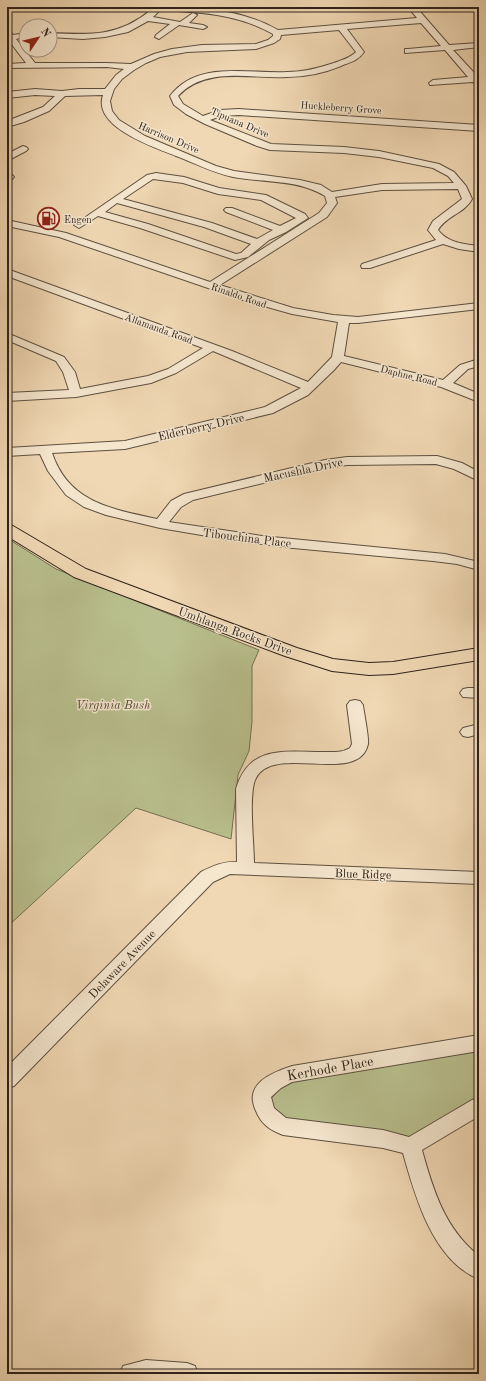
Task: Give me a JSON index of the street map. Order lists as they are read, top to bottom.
{
  "streets": {
    "main road": ["Umhlanga Rocks Drive"],
    "street": [
      "Huckleberry Grove",
      "Tipuana Drive",
      "Harrison Drive",
      "Rinaldo Road",
      "Allamanda Road",
      "Daphne Road",
      "Elderberry Drive",
      "Macushla Drive",
      "Tibouchina Place",
      "Blue Ridge",
      "Delaware Avenue",
      "Kerhode Place"
    ]
  },
  "crossings": [
    ["Huckleberry Grove", "Tipuana Drive"],
    ["Allamanda Road", "Elderberry Drive"],
    ["Daphne Road", "Elderberry Drive"],
    ["Elderberry Drive", "Tibouchina Place"],
    ["Macushla Drive", "Tibouchina Place"],
    ["Blue Ridge", "Delaware Avenue"]
  ],
  "parks": ["Virginia Bush"],
  "places": {
    "fuel station": ["Engen"]
  },
  "north": "top right"
}
